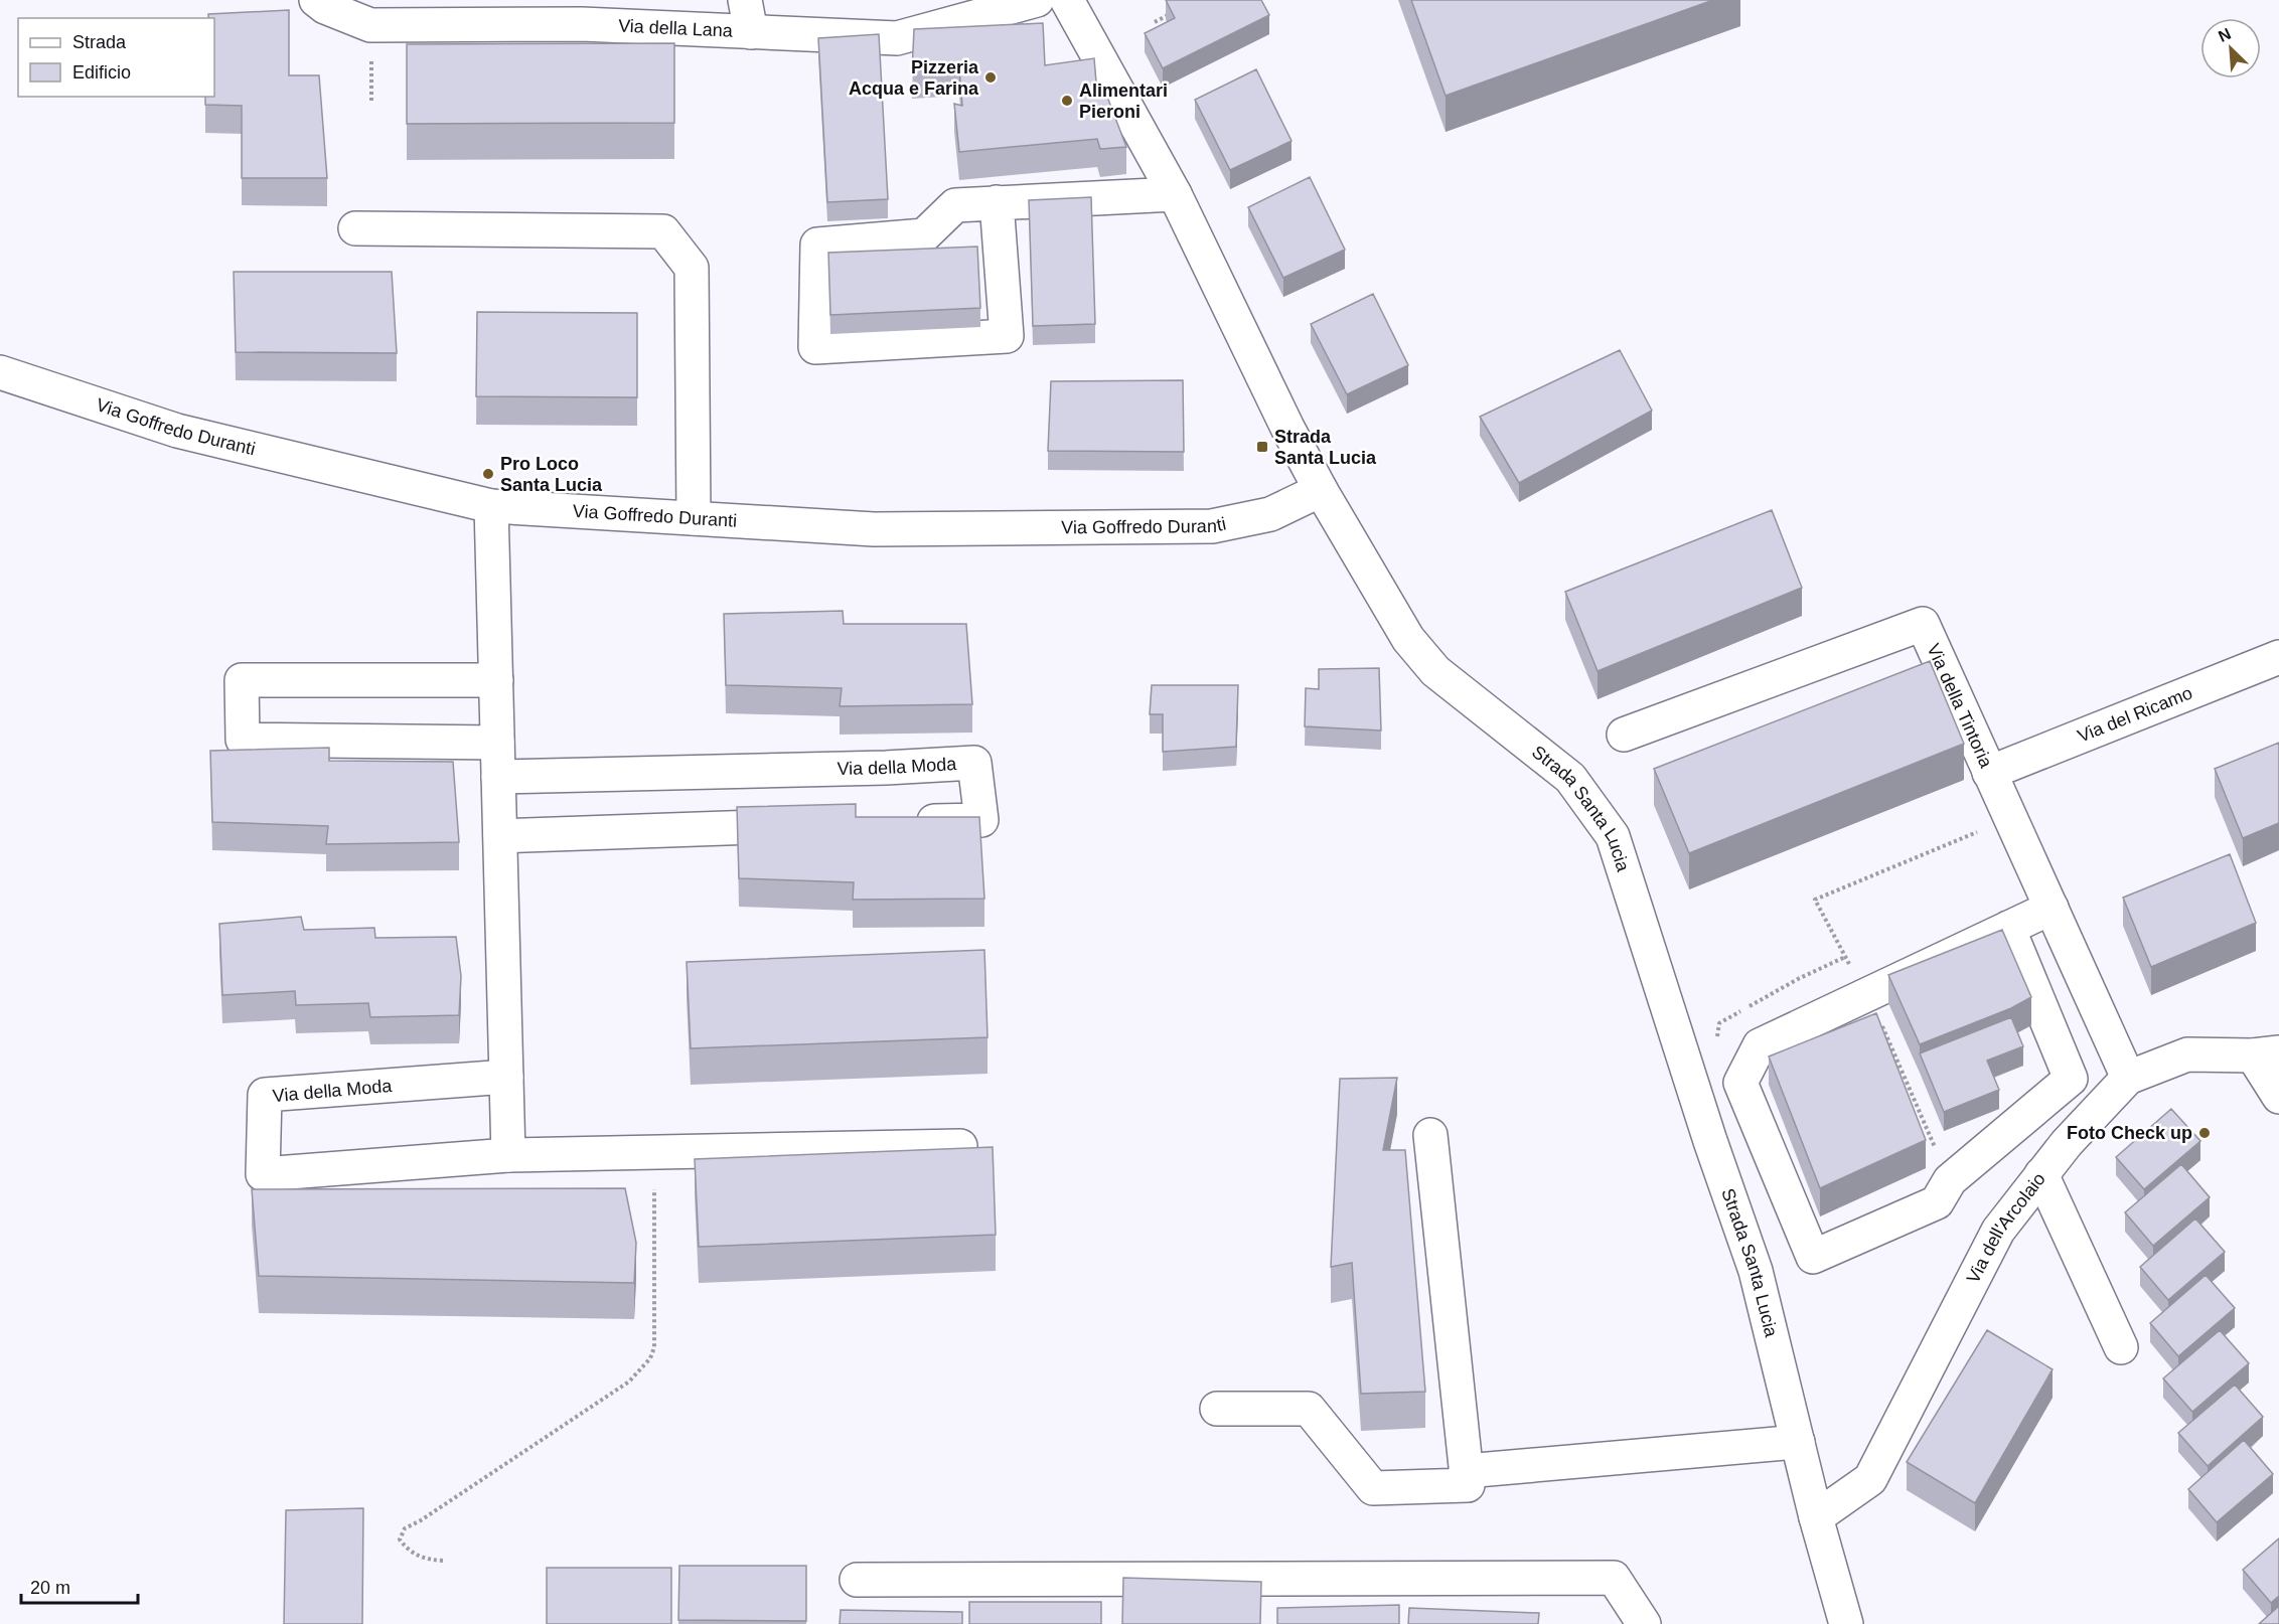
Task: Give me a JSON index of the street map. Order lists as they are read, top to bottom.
{
  "streets": {
    "street": [
      "Via della Lana",
      "Via Goffredo Duranti",
      "Via della Tintoria",
      "Via del Ricamo",
      "Via della Moda",
      "Strada Santa Lucia",
      "Via dell'Arcolaio"
    ]
  },
  "crossings": [
    ["Via Goffredo Duranti", "Strada Santa Lucia"],
    ["Via della Tintoria", "Via del Ricamo"],
    ["Via della Tintoria", "Via dell'Arcolaio"],
    ["Strada Santa Lucia", "Via dell'Arcolaio"]
  ],
  "places": {
    "other": [
      "Pizzeria Acqua e Farina",
      "Alimentari Pieroni",
      "Pro Loco Santa Lucia",
      "Foto Check up"
    ],
    "transit": ["Strada Santa Lucia"]
  },
  "legend": ["Strada", "Edificio"],
  "scale_bar": "20 m",
  "north": "top left"
}
